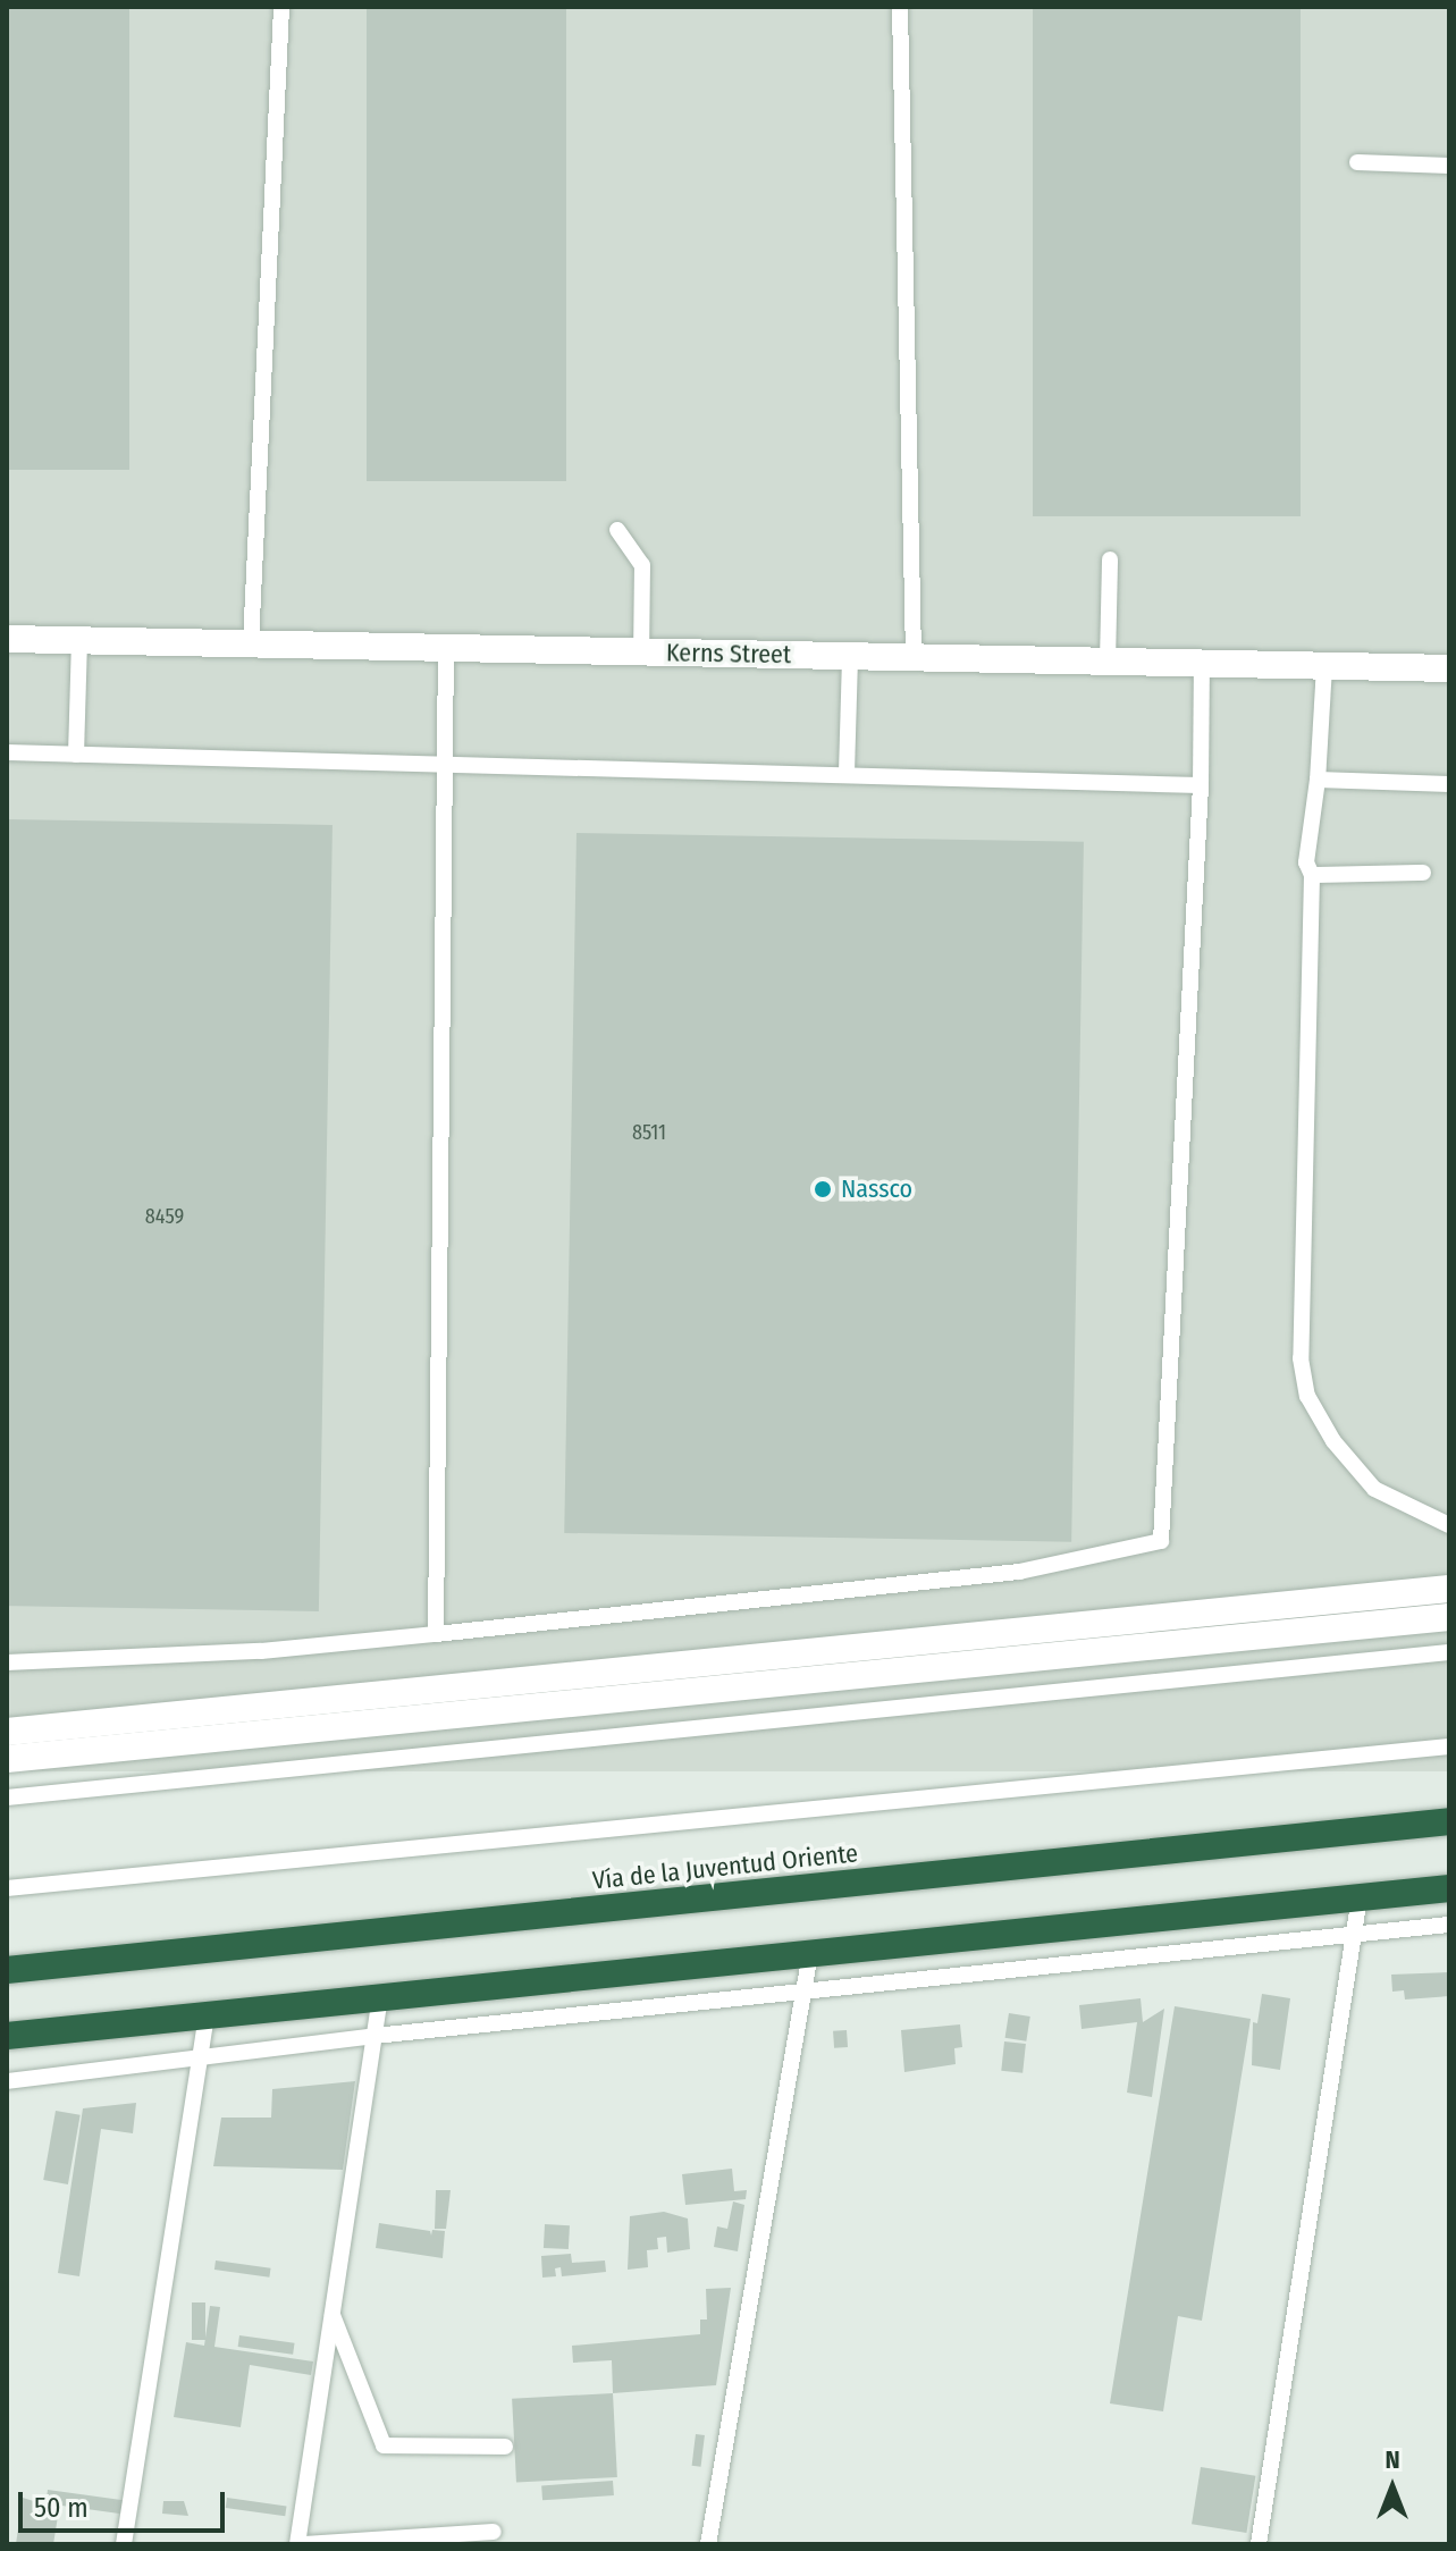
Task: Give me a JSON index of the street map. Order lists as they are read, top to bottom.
{
  "streets": {
    "highway": ["Vía de la Juventud Oriente"],
    "main road": ["Kerns Street"]
  },
  "places": ["Nassco"],
  "house_numbers": ["8511", "8459"],
  "scale_bar": "50 m",
  "north": "top"
}
